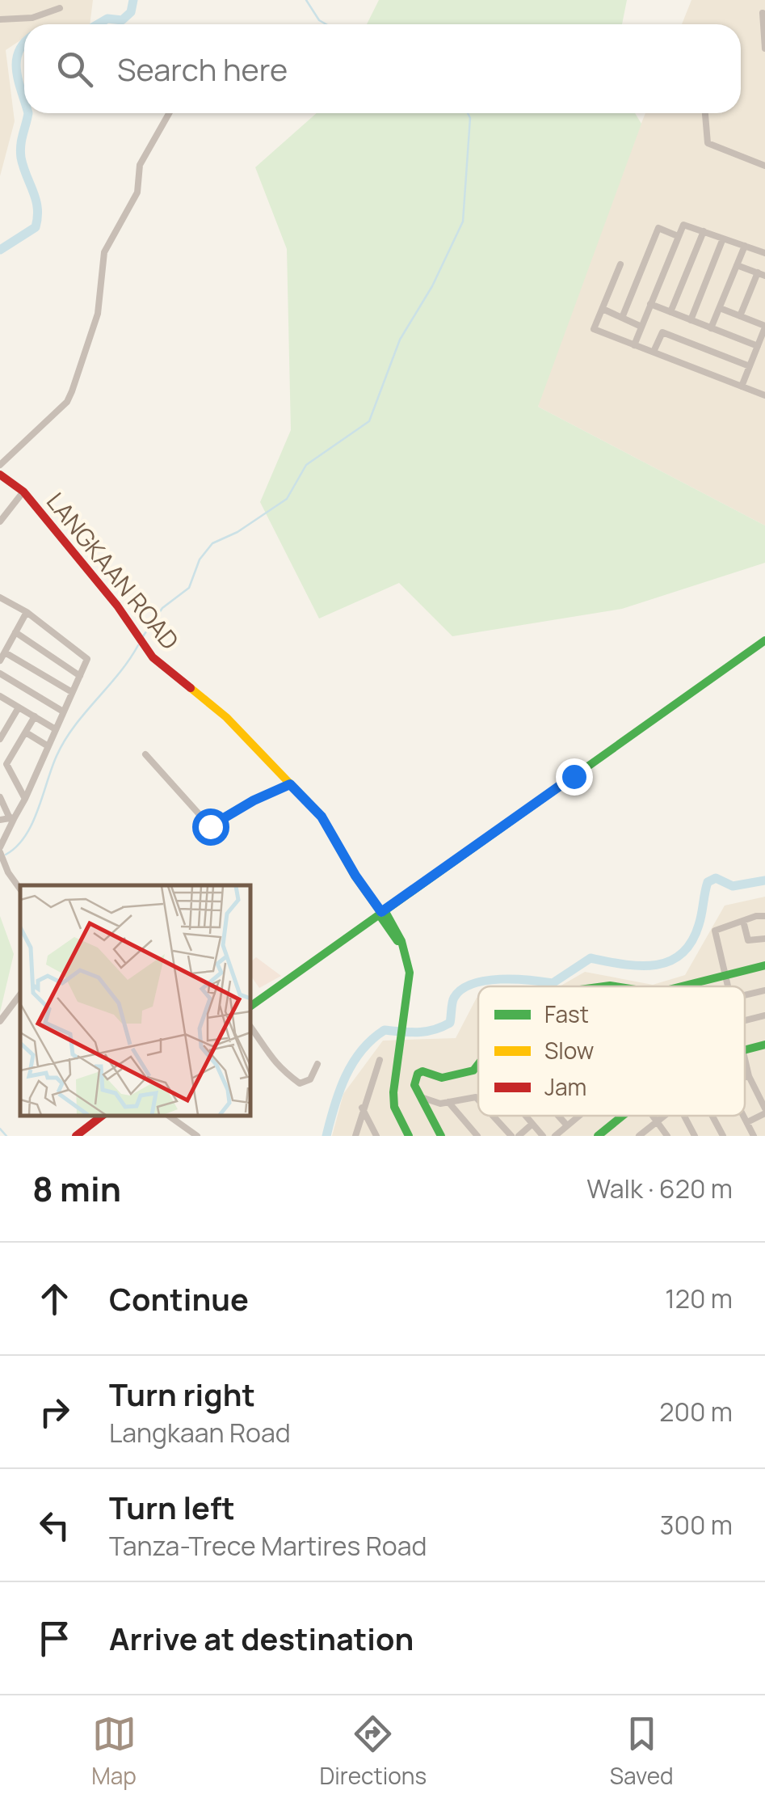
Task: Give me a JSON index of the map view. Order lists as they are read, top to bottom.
{
  "streets": {
    "street": ["LANGKAAN ROAD"]
  },
  "legend": ["Fast", "Slow", "Jam"],
  "page": {
    "search": "Search here",
    "heading": ["8 min", "Walk · 620 m"],
    "list": [
      ["Continue", "120 m"],
      ["Turn right", "Langkaan Road", "200 m"],
      ["Turn left", "Tanza-Trece Martires Road", "300 m"],
      "Arrive at destination"
    ],
    "nav": ["Map", "Directions", "Saved"]
  }
}
